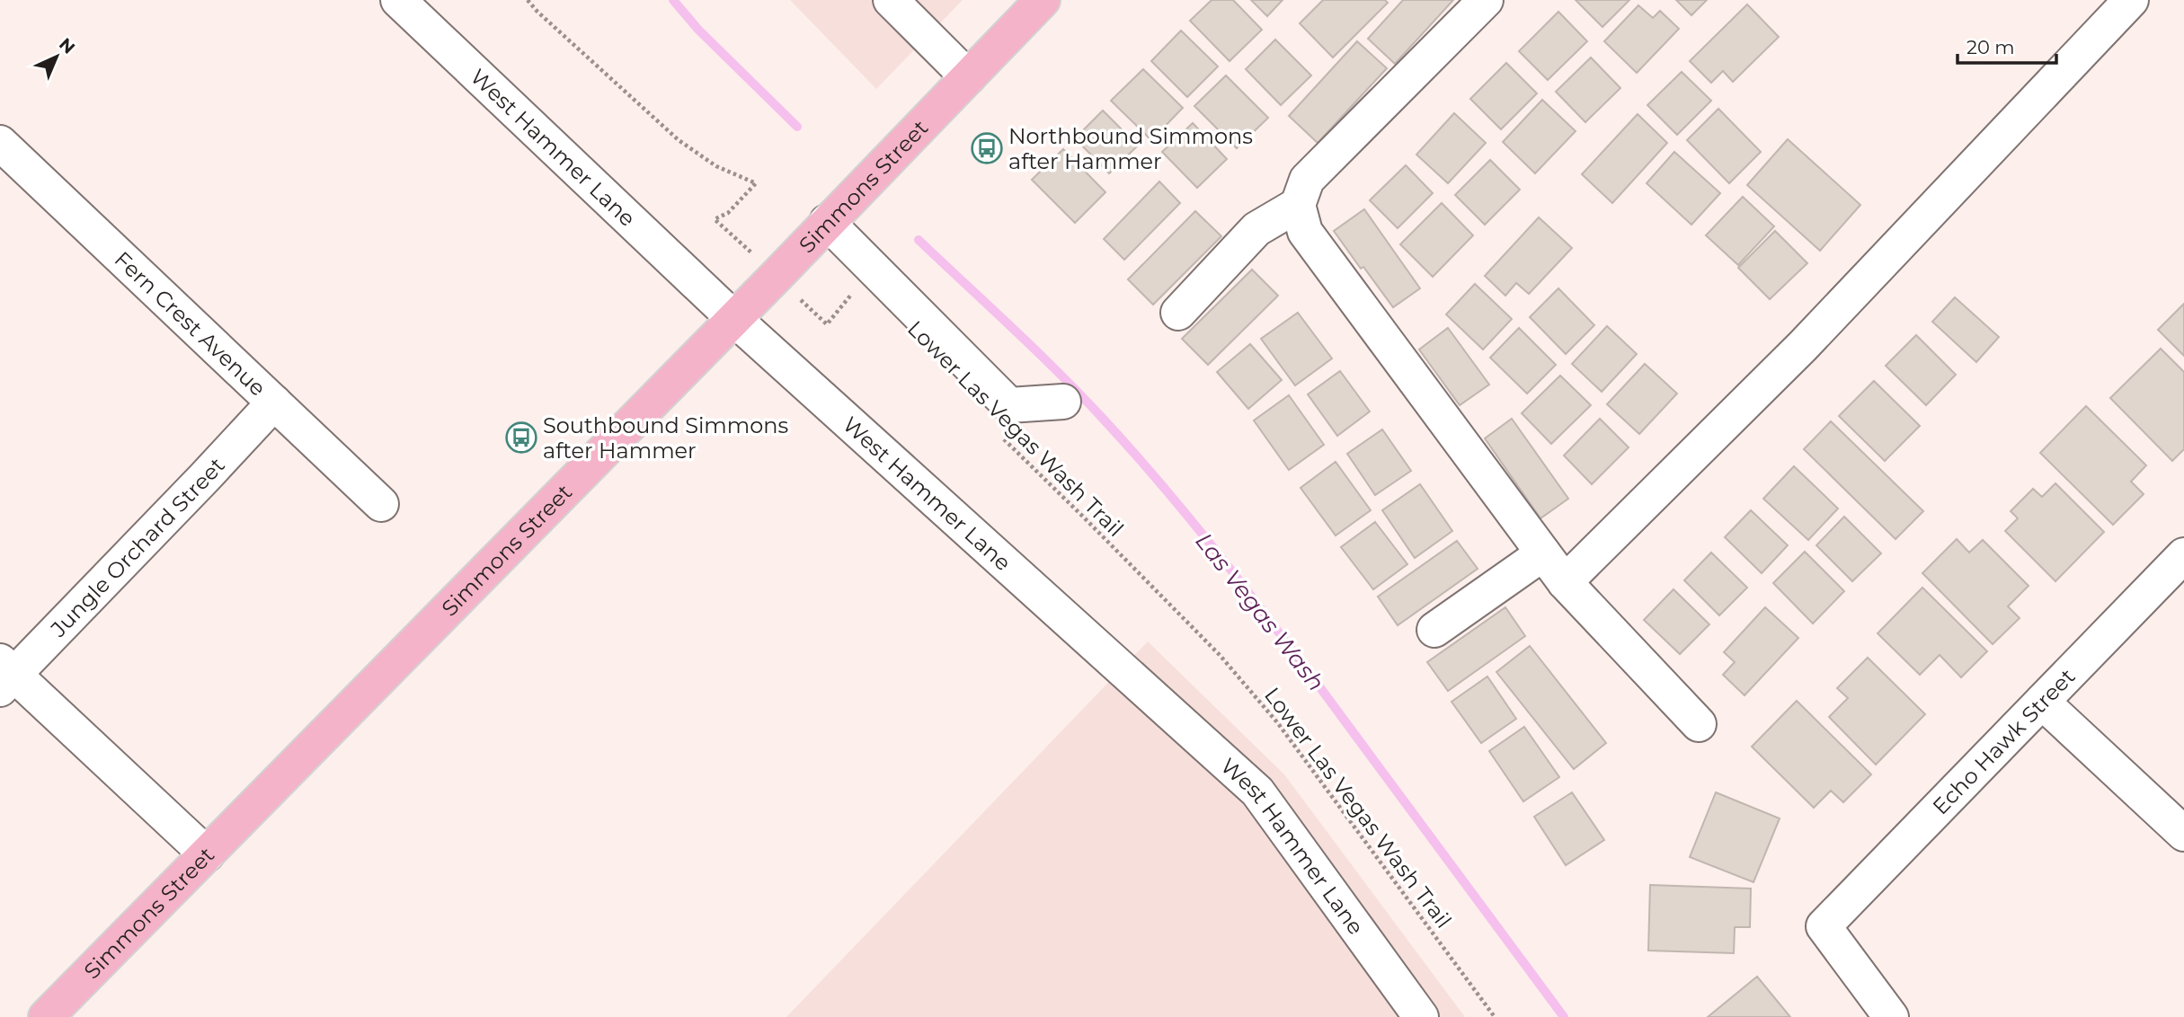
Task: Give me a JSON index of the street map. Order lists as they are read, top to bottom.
{
  "streets": {
    "main road": ["Simmons Street"],
    "street": [
      "West Hammer Lane",
      "Fern Crest Avenue",
      "Jungle Orchard Street",
      "Echo Hawk Street"
    ],
    "path": ["Lower Las Vegas Wash Trail"]
  },
  "crossings": [
    ["West Hammer Lane", "Simmons Street"],
    ["Fern Crest Avenue", "Jungle Orchard Street"]
  ],
  "water": ["Las Vegas Wash"],
  "places": {
    "bus stop": ["Northbound Simmons after Hammer", "Southbound Simmons after Hammer"]
  },
  "scale_bar": "20 m",
  "north": "top right"
}
